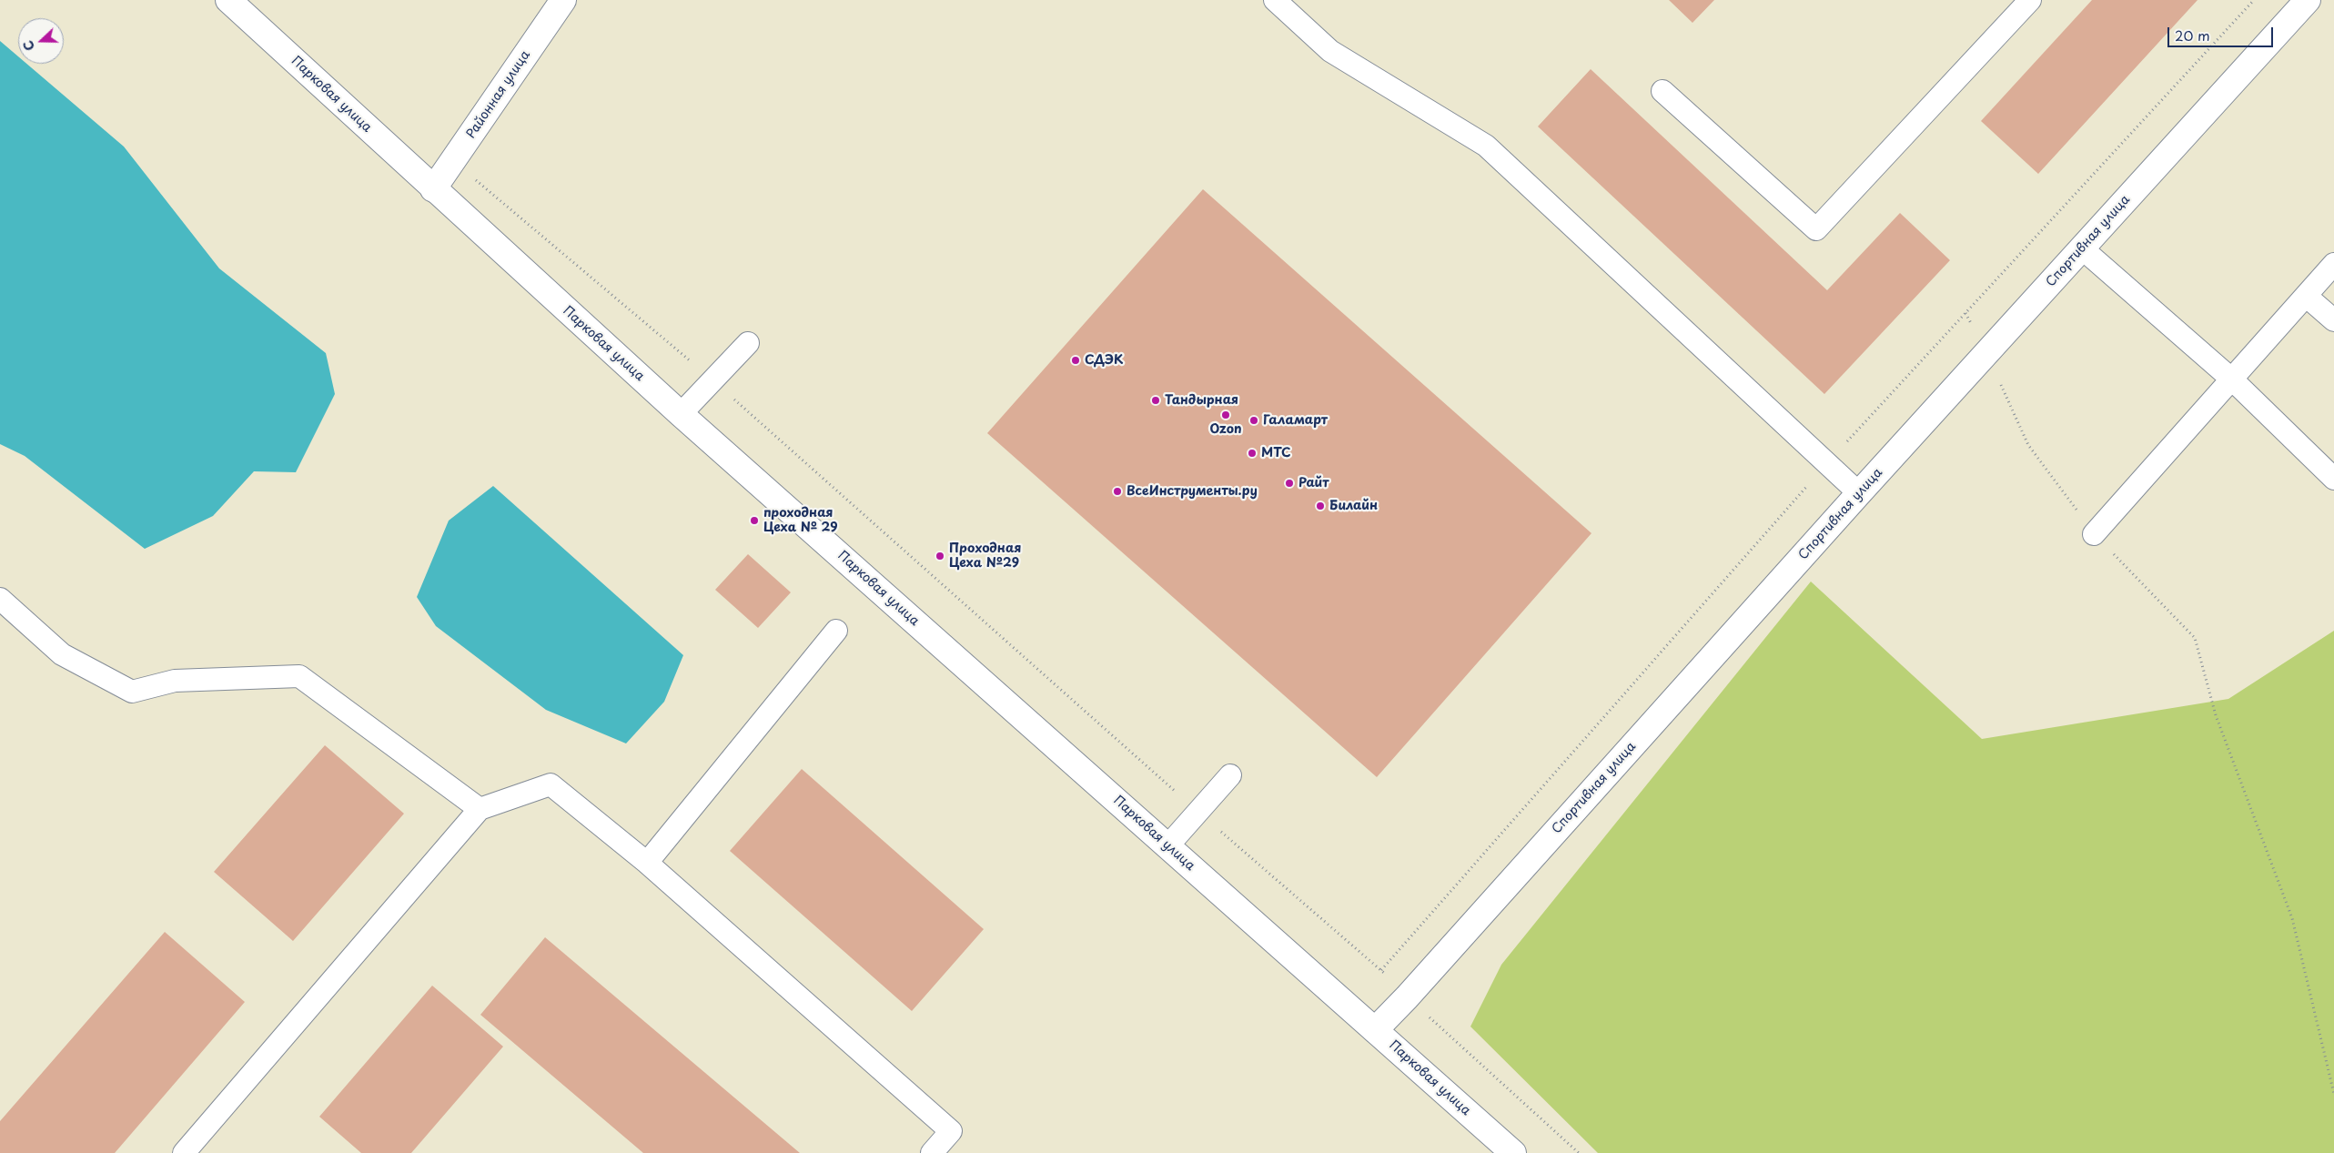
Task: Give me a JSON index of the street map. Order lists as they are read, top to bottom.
{
  "streets": {
    "main road": ["Парковая улица", "Районная улица", "Спортивная улица"]
  },
  "crossings": [
    ["Парковая улица", "Районная улица"],
    ["Парковая улица", "Спортивная улица"]
  ],
  "places": [
    "СДЭК",
    "Тандырная",
    "Ozon",
    "Галамарт",
    "МТС",
    "Райт",
    "ВсеИнструменты.ру",
    "Билайн",
    "проходная Цеха № 29",
    "Проходная Цеха №29"
  ],
  "scale_bar": "20 m",
  "north": "left"
}
